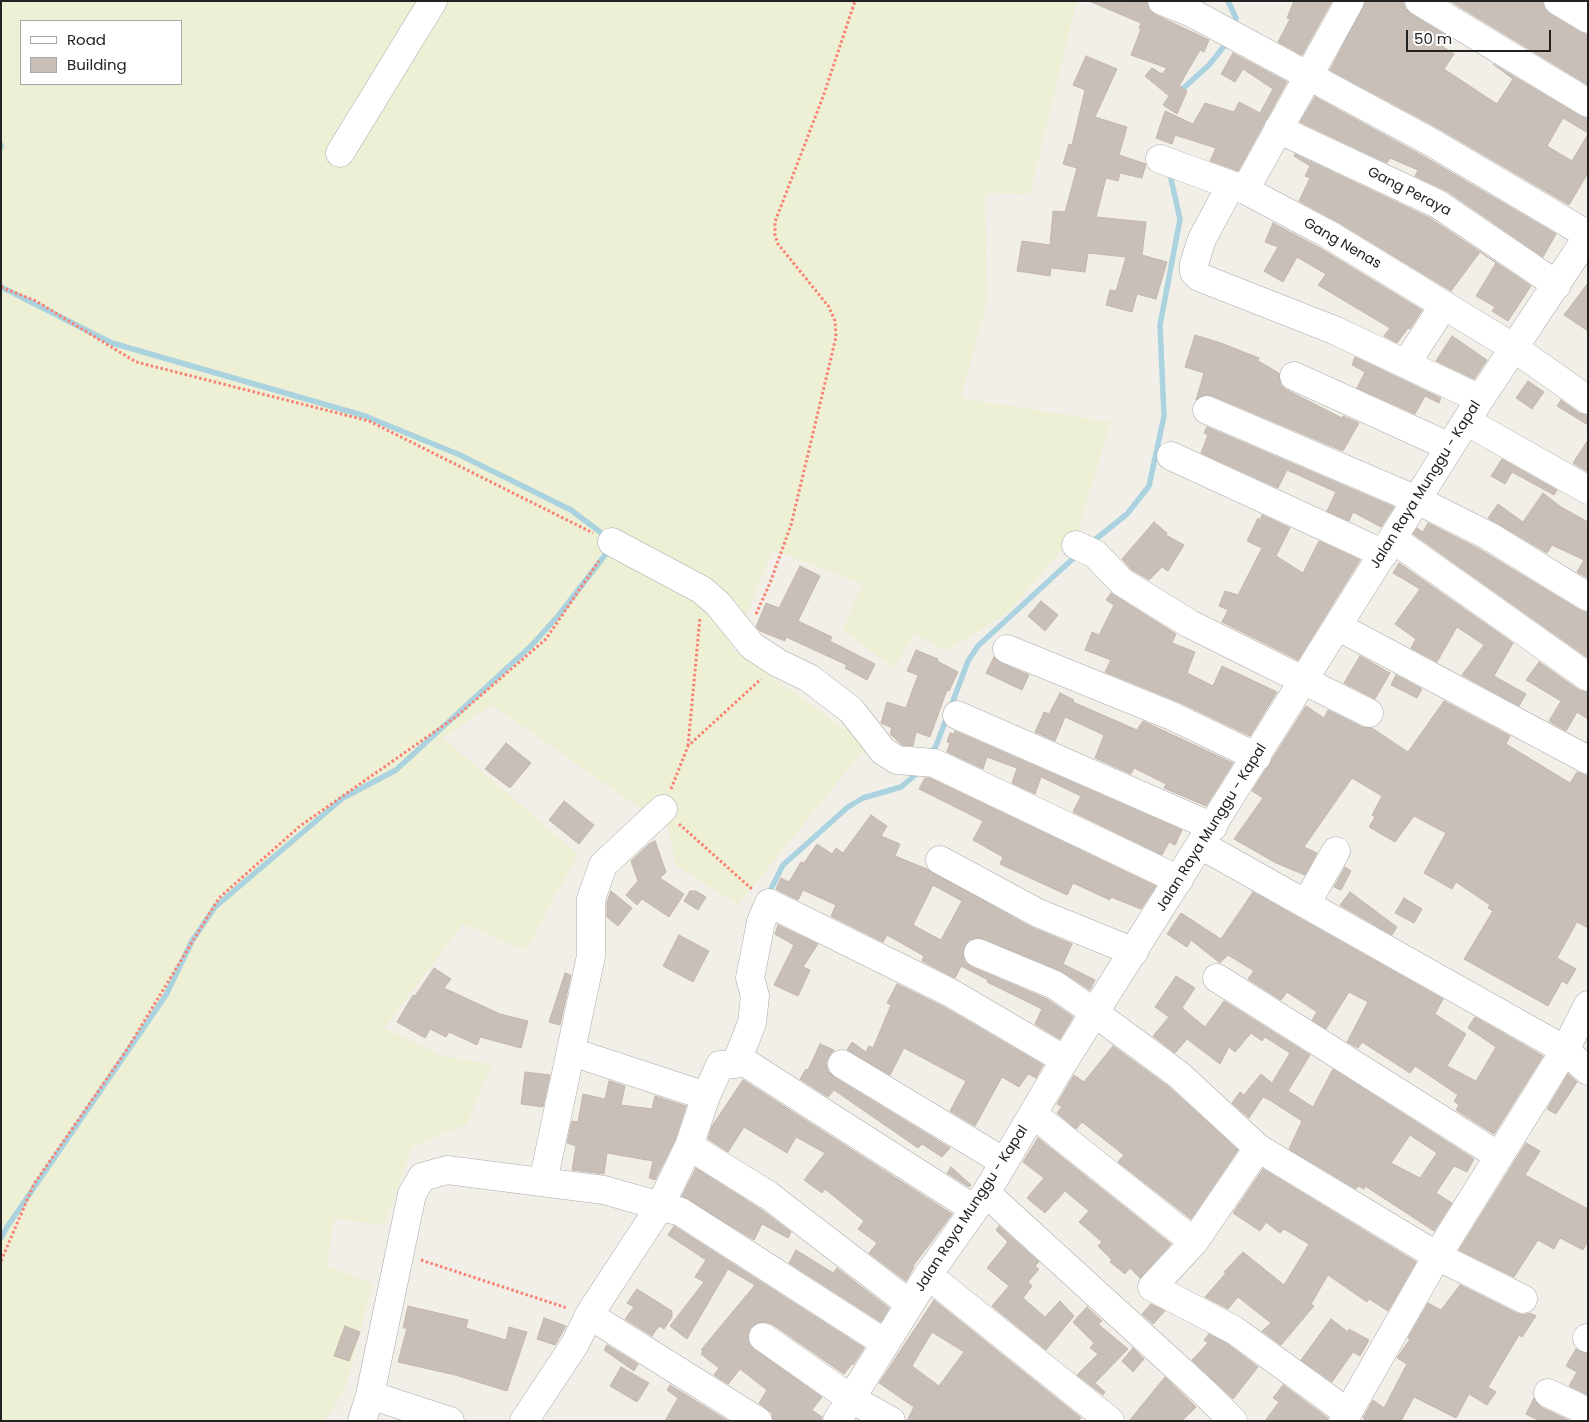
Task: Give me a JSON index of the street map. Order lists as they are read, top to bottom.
{
  "streets": {
    "street": ["Gang Peraya", "Gang Nenas", "Jalan Raya Munggu - Kapal"]
  },
  "crossings": [
    ["Gang Peraya", "Jalan Raya Munggu - Kapal"],
    ["Gang Nenas", "Jalan Raya Munggu - Kapal"]
  ],
  "legend": ["Road", "Building"],
  "scale_bar": "50 m"
}
